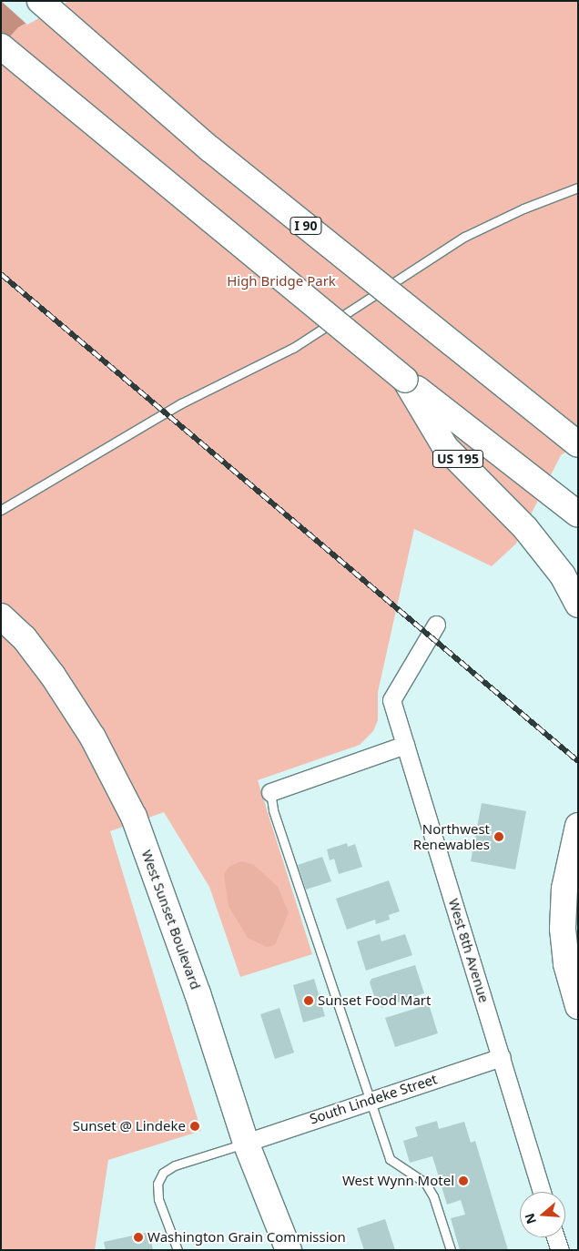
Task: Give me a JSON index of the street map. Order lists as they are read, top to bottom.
{
  "streets": {
    "main road": ["I 90", "US 195", "West Sunset Boulevard"],
    "street": ["West 8th Avenue", "South Lindeke Street"]
  },
  "crossings": [
    ["West Sunset Boulevard", "South Lindeke Street"],
    ["West 8th Avenue", "South Lindeke Street"]
  ],
  "parks": ["High Bridge Park"],
  "places": [
    "Northwest Renewables",
    "Sunset Food Mart",
    "Sunset @ Lindeke",
    "West Wynn Motel",
    "Washington Grain Commission"
  ],
  "north": "left"
}
